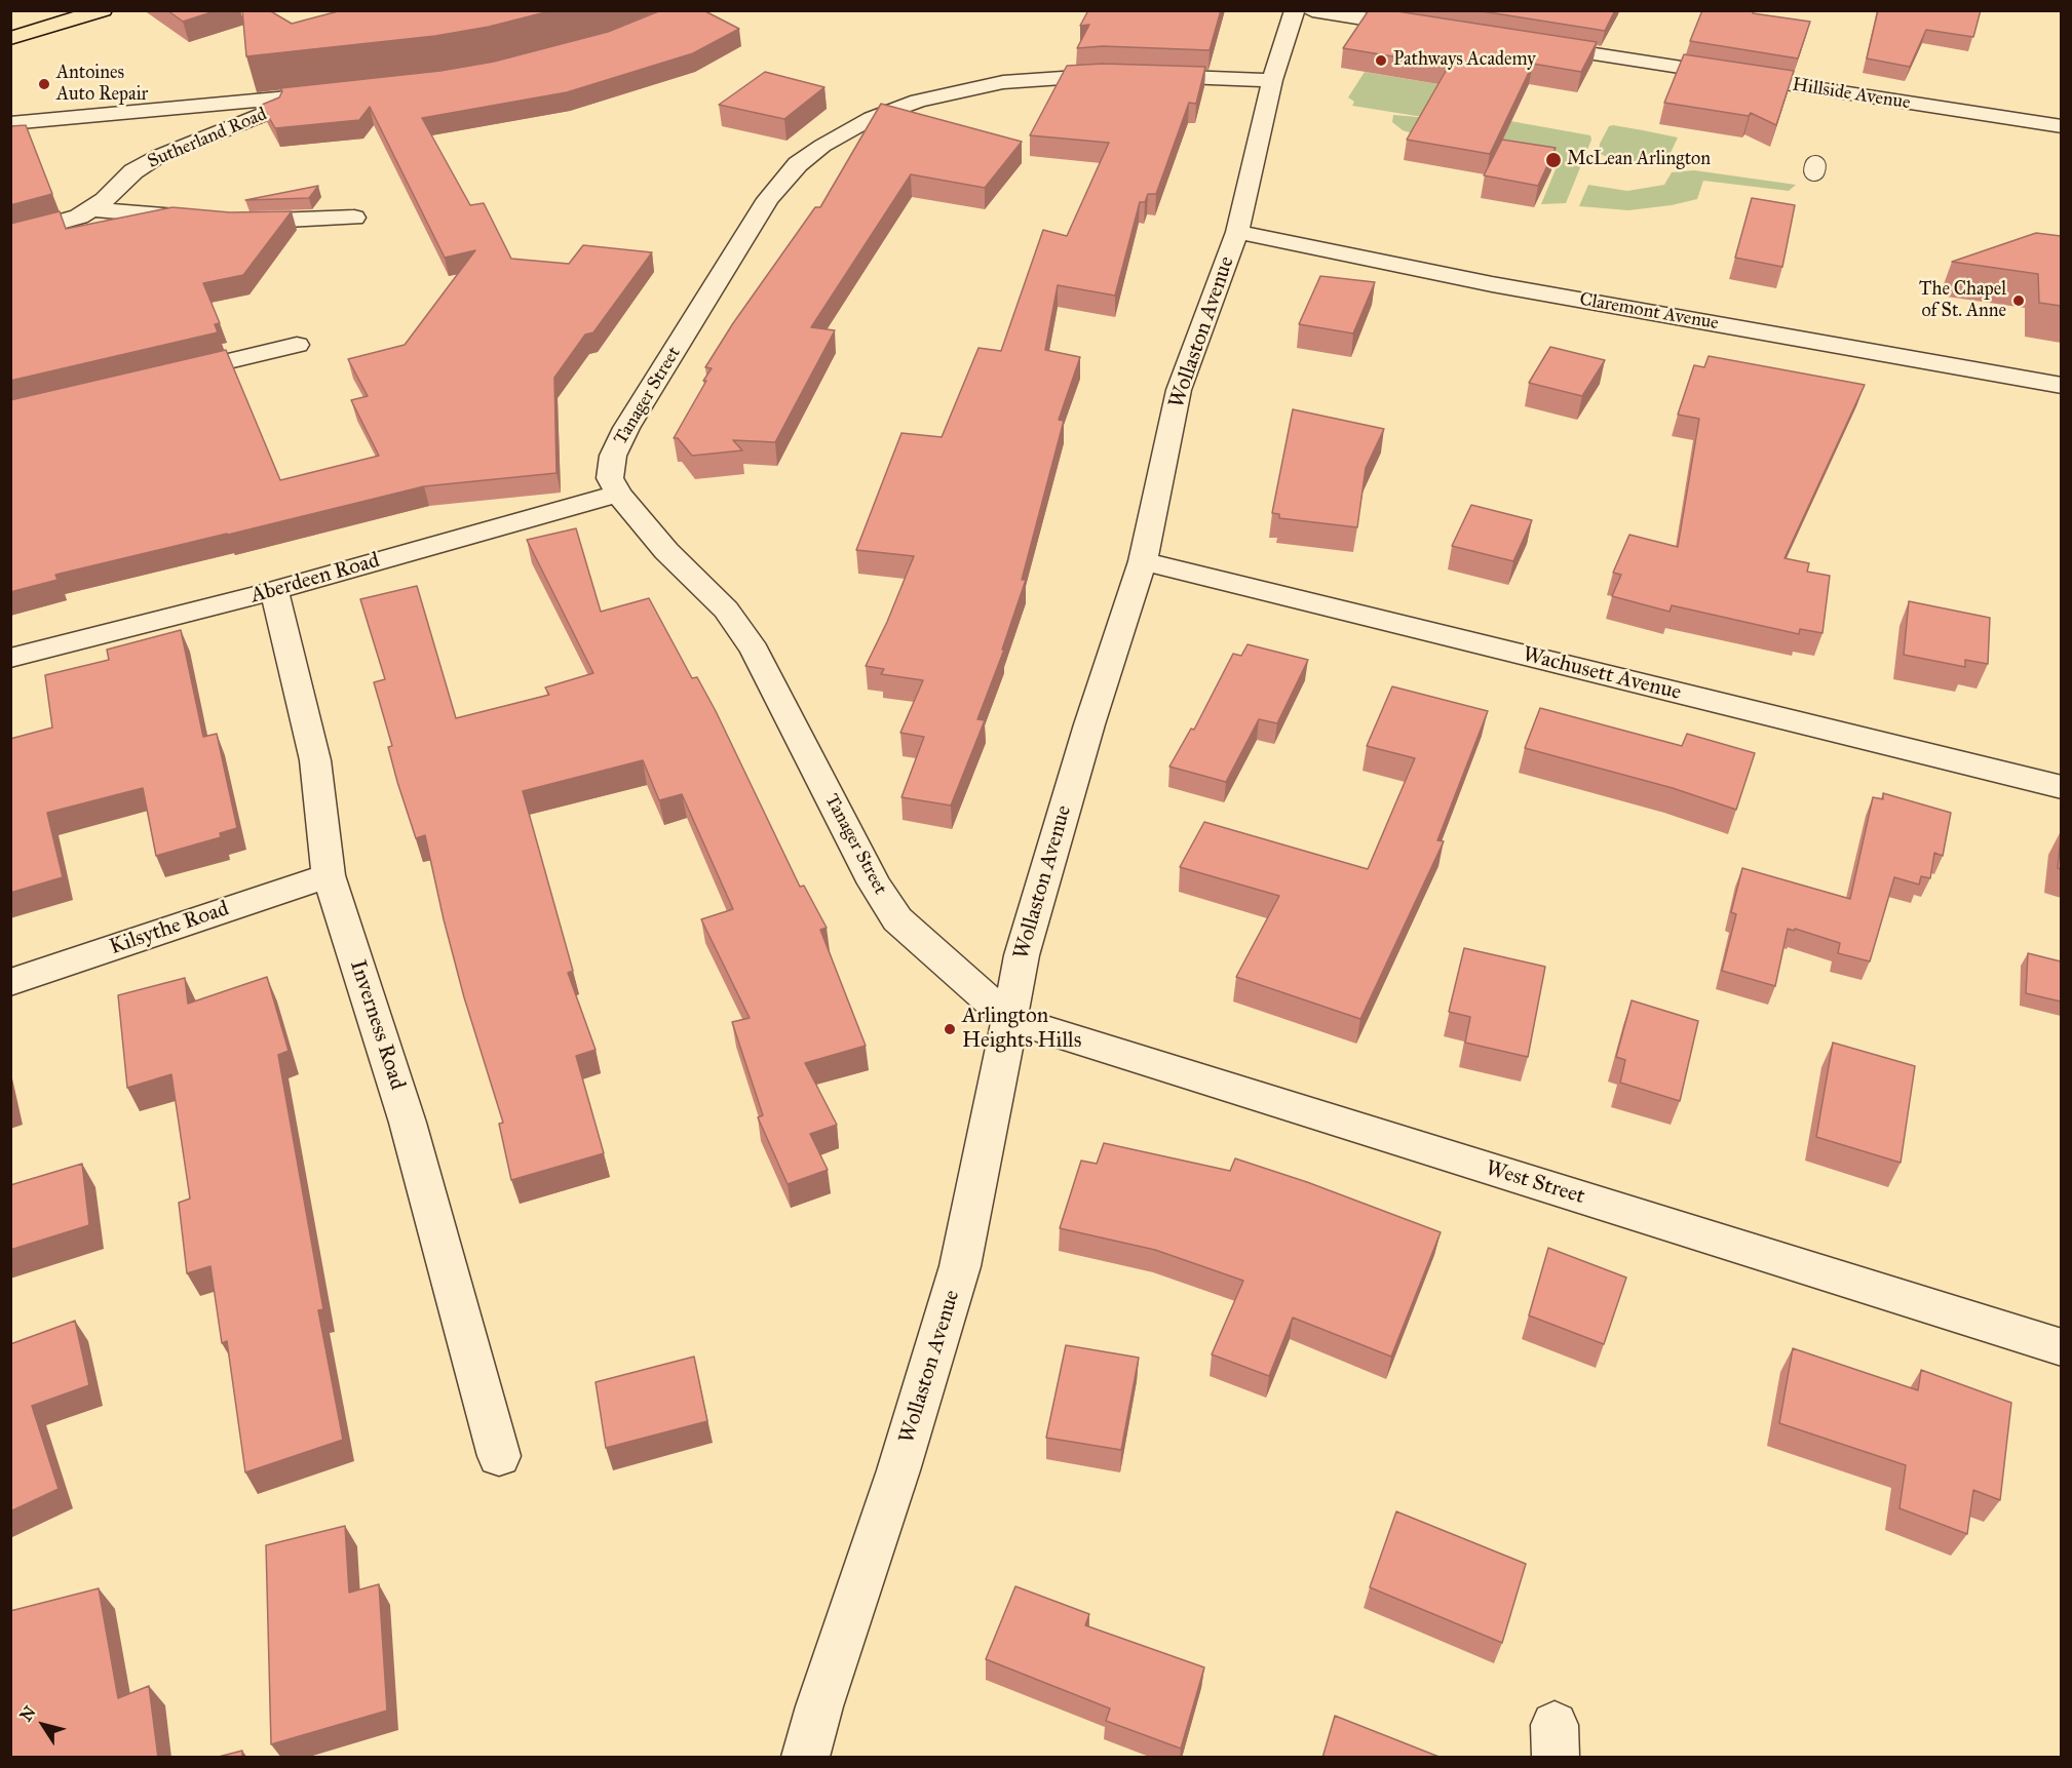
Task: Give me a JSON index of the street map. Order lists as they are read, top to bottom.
{
  "streets": {
    "street": [
      "Hillside Avenue",
      "Sutherland Road",
      "Claremont Avenue",
      "Wollaston Avenue",
      "Tanager Street",
      "Aberdeen Road",
      "Wachusett Avenue",
      "Kilsythe Road",
      "Inverness Road",
      "West Street"
    ]
  },
  "crossings": [
    ["Claremont Avenue", "Wollaston Avenue"],
    ["Wollaston Avenue", "Tanager Street"],
    ["Wollaston Avenue", "Wachusett Avenue"],
    ["Wollaston Avenue", "West Street"],
    ["Tanager Street", "Aberdeen Road"],
    ["Tanager Street", "West Street"],
    ["Aberdeen Road", "Inverness Road"],
    ["Kilsythe Road", "Inverness Road"]
  ],
  "places": [
    "Pathways Academy",
    "Antoines Auto Repair",
    "McLean Arlington",
    "The Chapel of St. Anne",
    "Arlington Heights Hills"
  ],
  "north": "top left"
}
